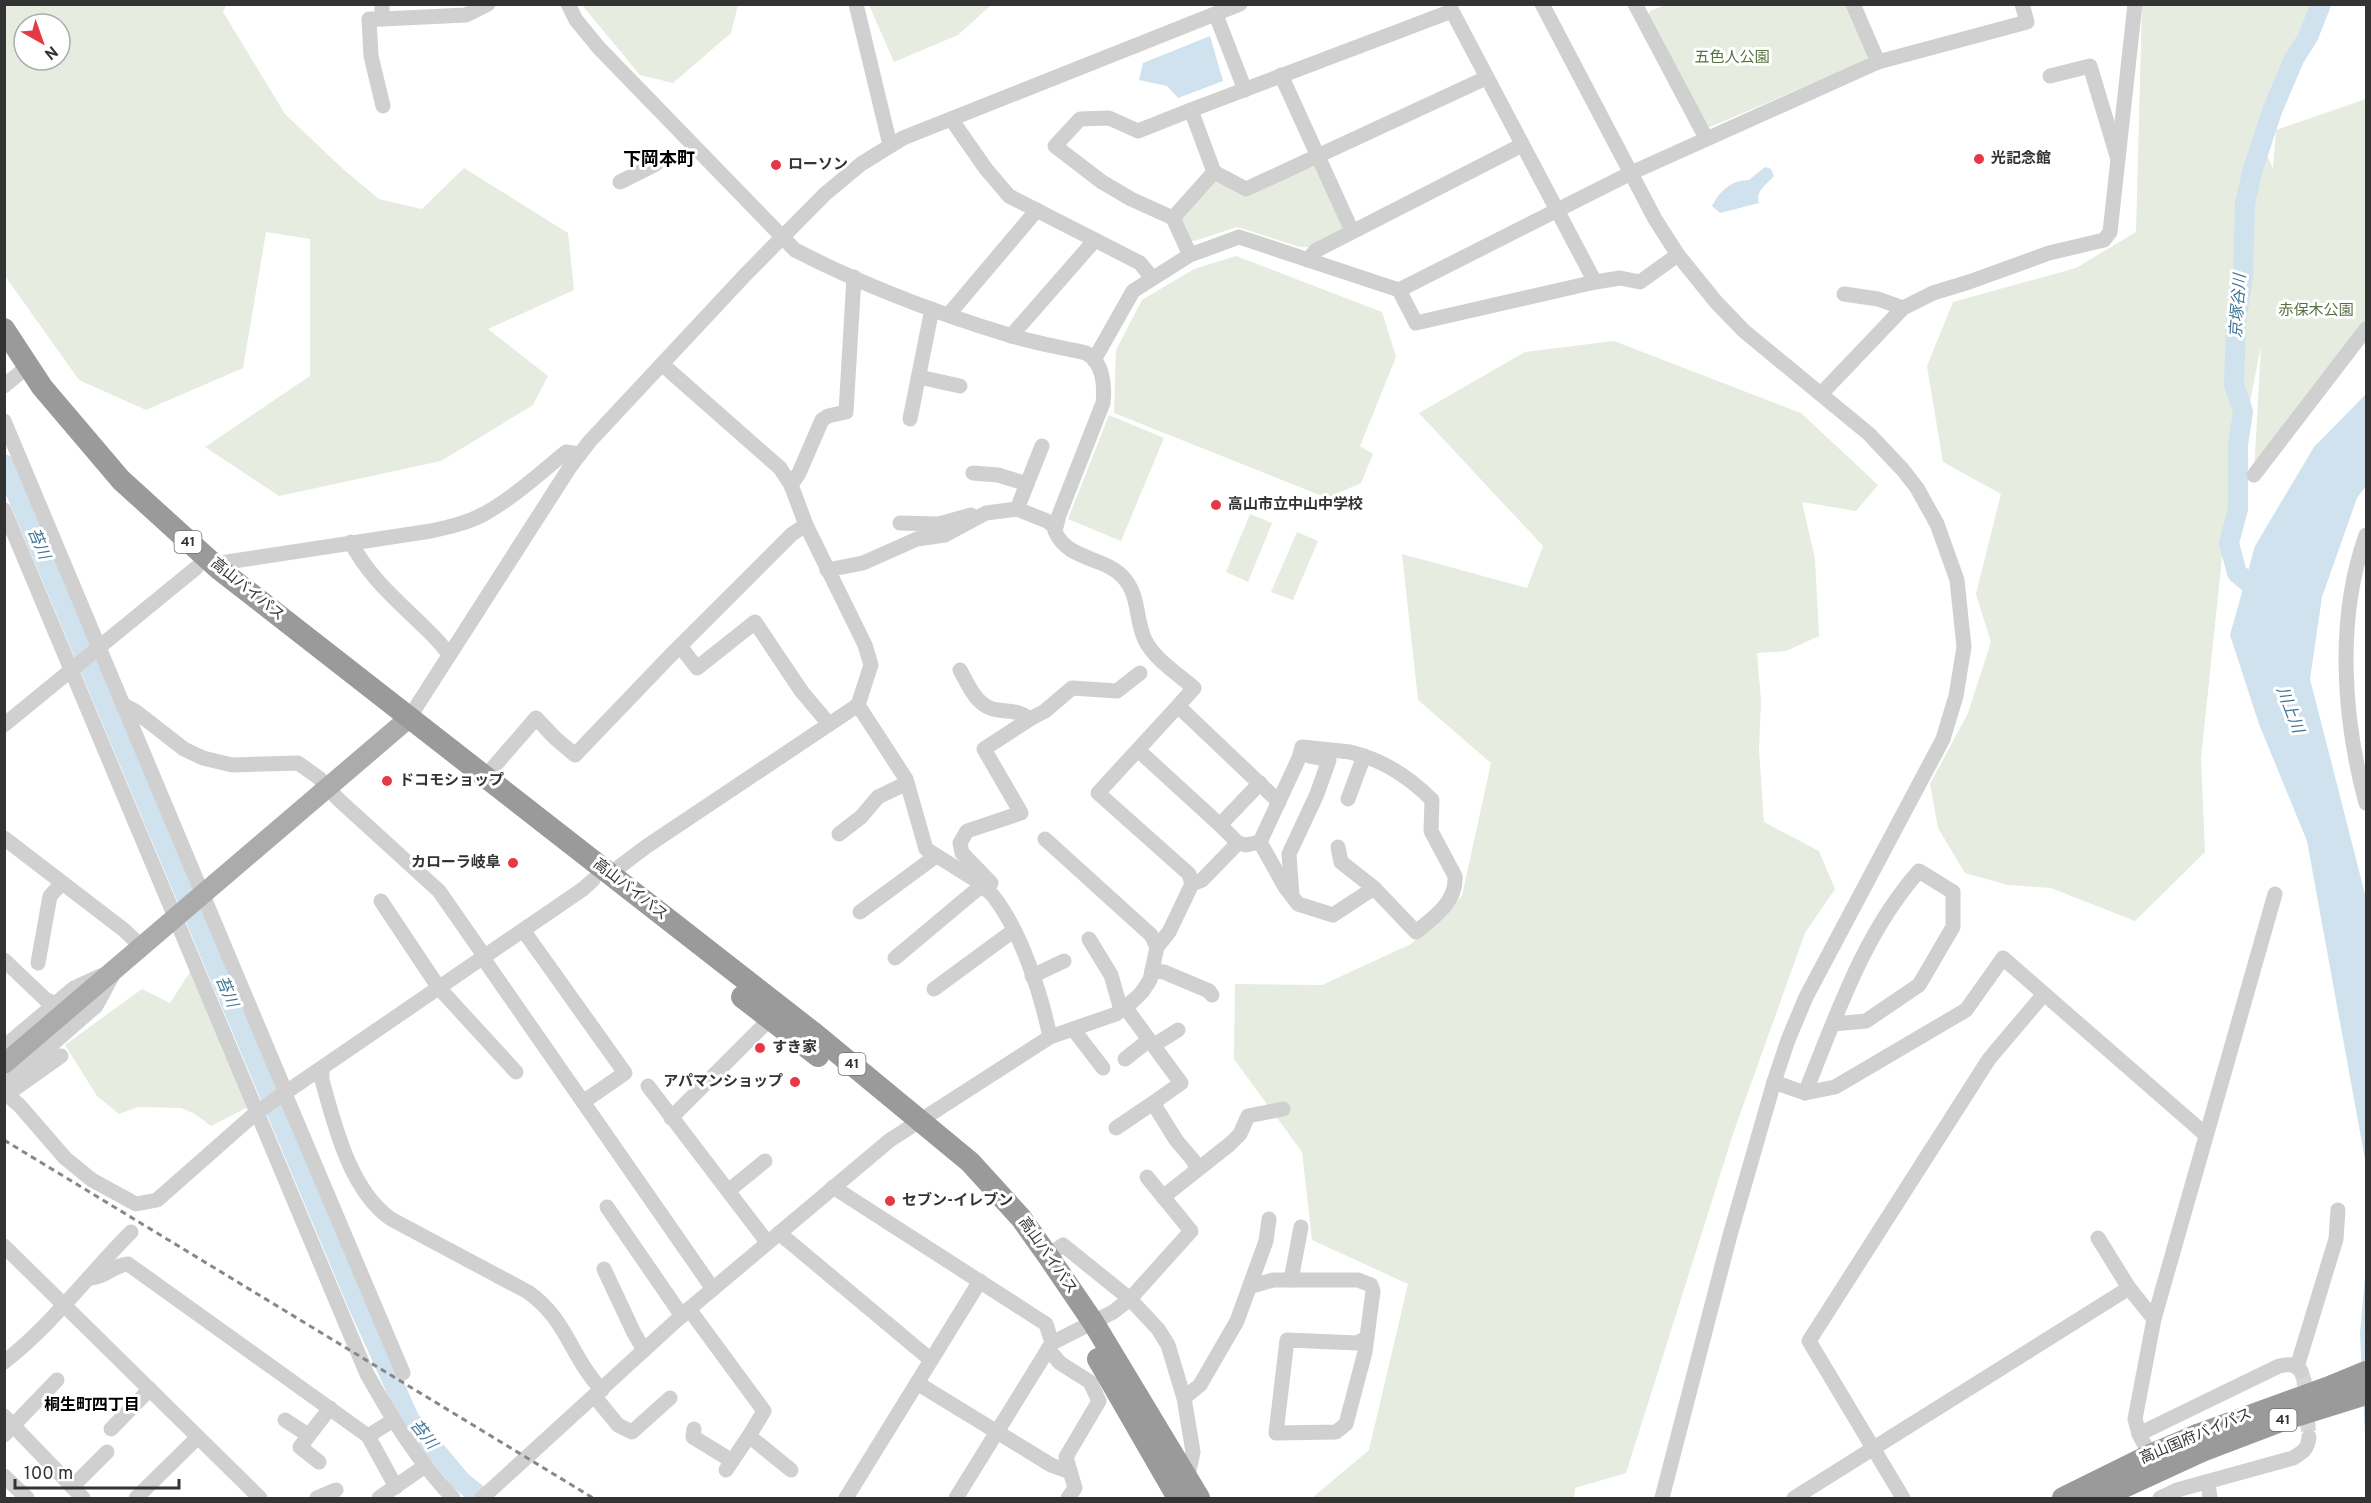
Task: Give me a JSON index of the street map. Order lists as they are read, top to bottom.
{
  "streets": {
    "highway": ["41", "高山バイパス", "高山国府バイパス"]
  },
  "crossings": [
    ["41", "高山国府バイパス"]
  ],
  "districts": ["下岡本町", "桐生町四丁目"],
  "water": ["京塚谷川", "苔川", "川上川"],
  "parks": ["五色人公園", "赤保木公園"],
  "places": [
    "光記念館",
    "ローソン",
    "高山市立中山中学校",
    "ドコモショップ",
    "カローラ岐阜",
    "すき家",
    "アパマンショップ",
    "セブン-イレブン"
  ],
  "scale_bar": "100 m",
  "north": "bottom right"
}
